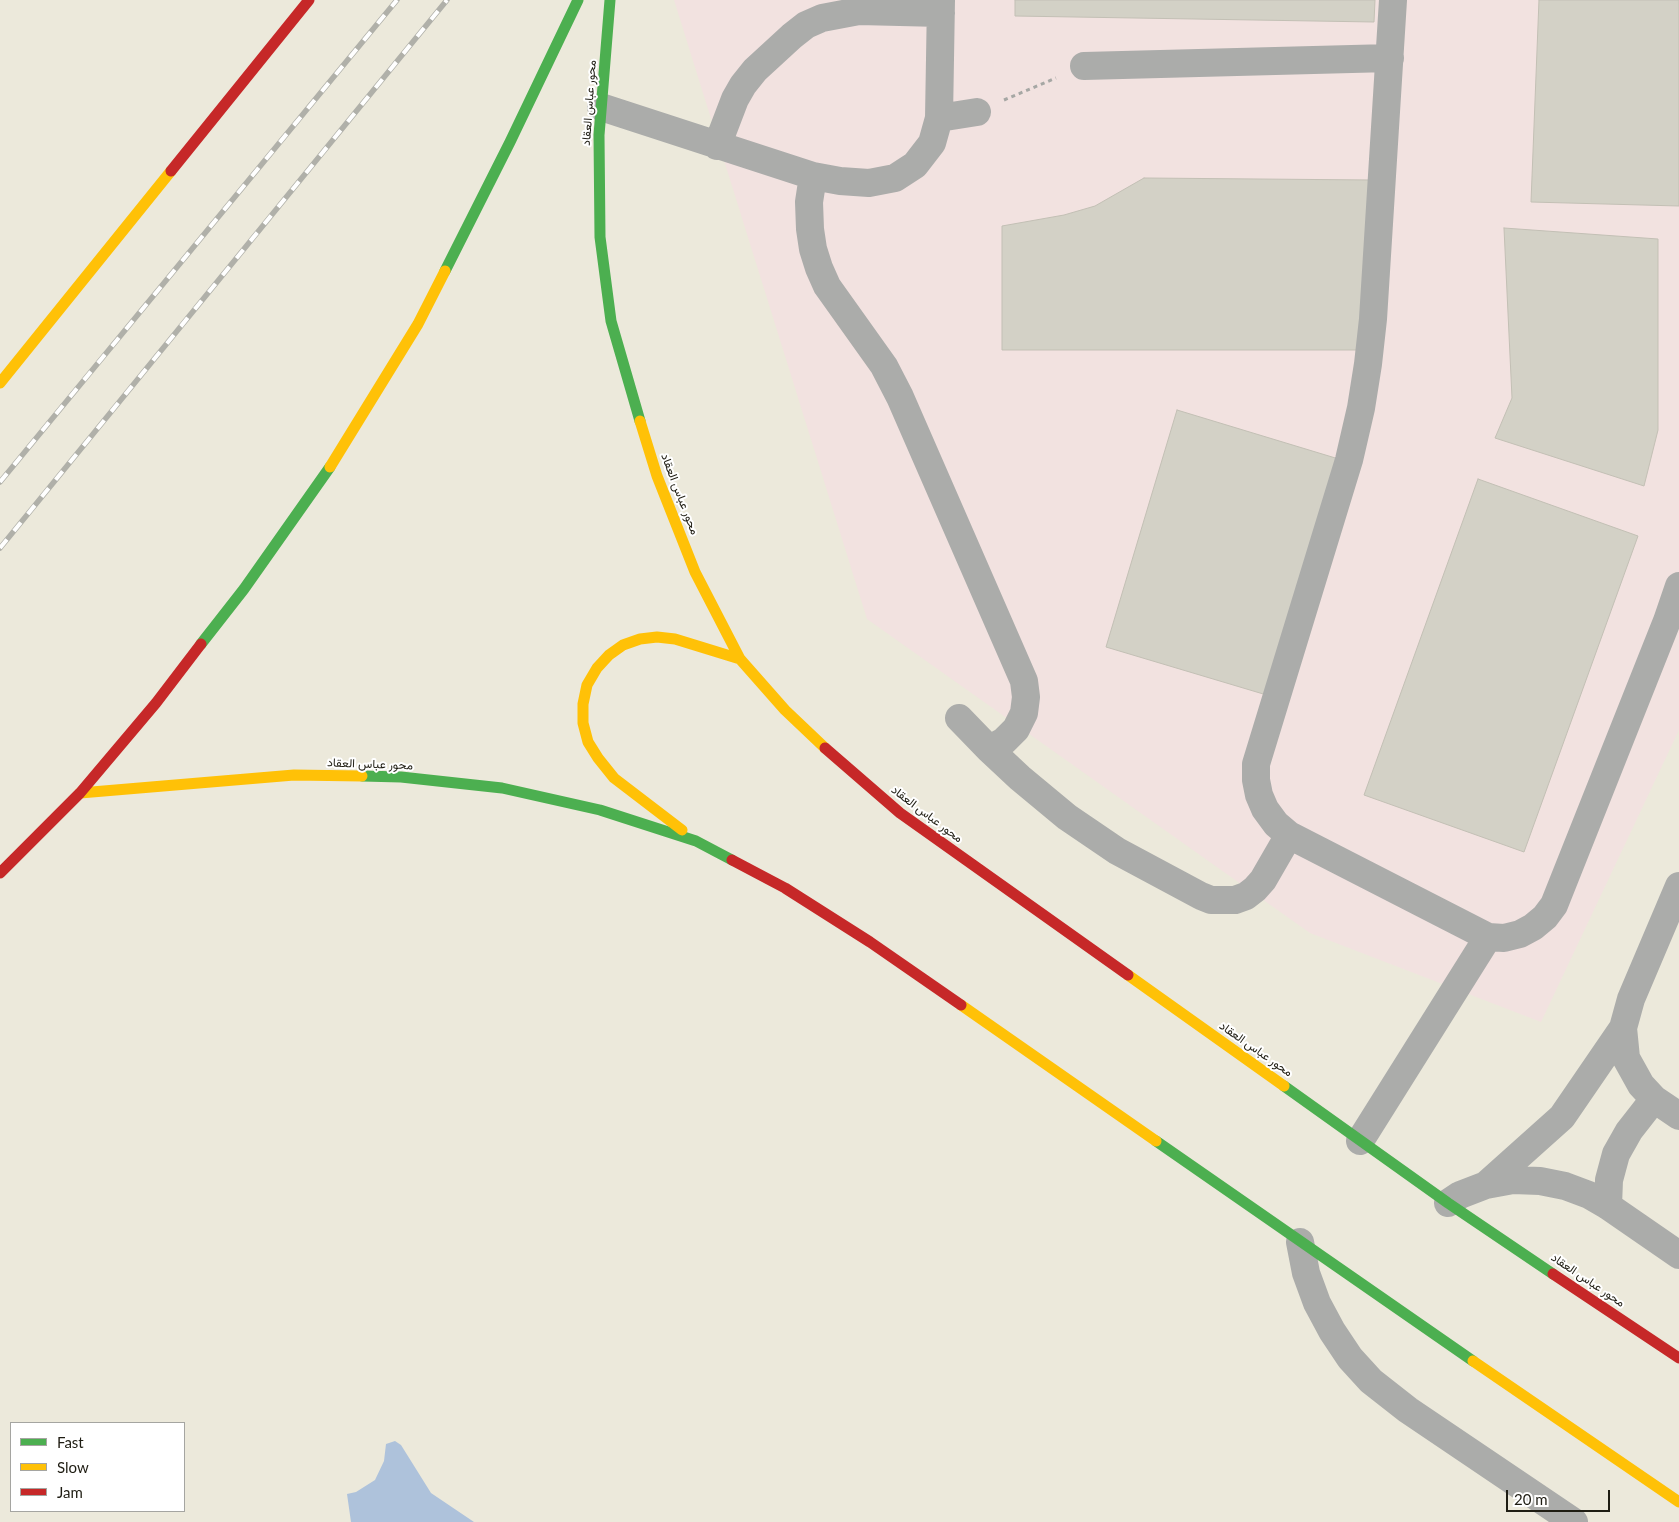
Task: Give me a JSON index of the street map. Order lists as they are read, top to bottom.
{
  "streets": {
    "main road": ["محور عباس العقاد"]
  },
  "legend": ["Fast", "Slow", "Jam"],
  "scale_bar": "20 m"
}
